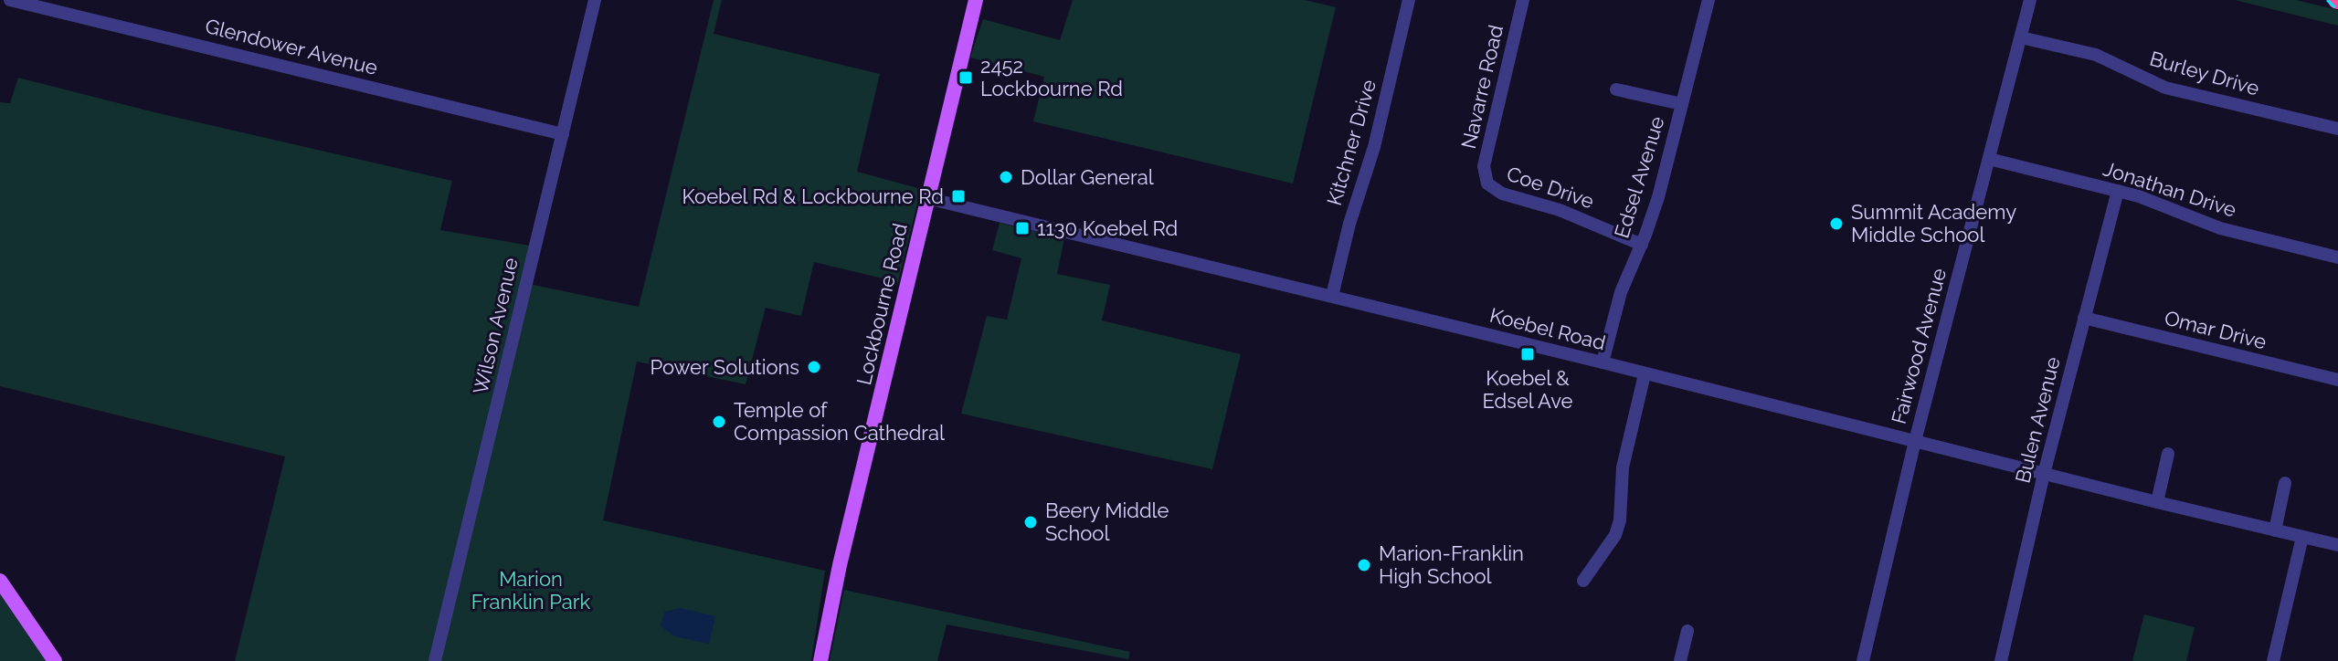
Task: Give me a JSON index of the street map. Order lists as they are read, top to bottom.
{
  "streets": {
    "main road": ["Lockbourne Road"],
    "street": [
      "Glendower Avenue",
      "Burley Drive",
      "Navarre Road",
      "Kitchner Drive",
      "Edsel Avenue",
      "Coe Drive",
      "Jonathan Drive",
      "Wilson Avenue",
      "Koebel Road",
      "Omar Drive",
      "Fairwood Avenue",
      "Bulen Avenue"
    ]
  },
  "crossings": [
    ["Glendower Avenue", "Wilson Avenue"],
    ["Burley Drive", "Fairwood Avenue"],
    ["Navarre Road", "Coe Drive"],
    ["Kitchner Drive", "Koebel Road"],
    ["Edsel Avenue", "Coe Drive"],
    ["Edsel Avenue", "Koebel Road"],
    ["Jonathan Drive", "Fairwood Avenue"],
    ["Jonathan Drive", "Bulen Avenue"],
    ["Lockbourne Road", "Koebel Road"],
    ["Koebel Road", "Fairwood Avenue"],
    ["Koebel Road", "Bulen Avenue"],
    ["Omar Drive", "Bulen Avenue"]
  ],
  "parks": ["Marion Franklin Park"],
  "places": {
    "transit": [
      "2452 Lockbourne Rd",
      "Koebel Rd & Lockbourne Rd",
      "1130 Koebel Rd",
      "Koebel & Edsel Ave"
    ],
    "other": [
      "Dollar General",
      "Summit Academy Middle School",
      "Power Solutions",
      "Temple of Compassion Cathedral",
      "Beery Middle School",
      "Marion-Franklin High School"
    ]
  }
}
